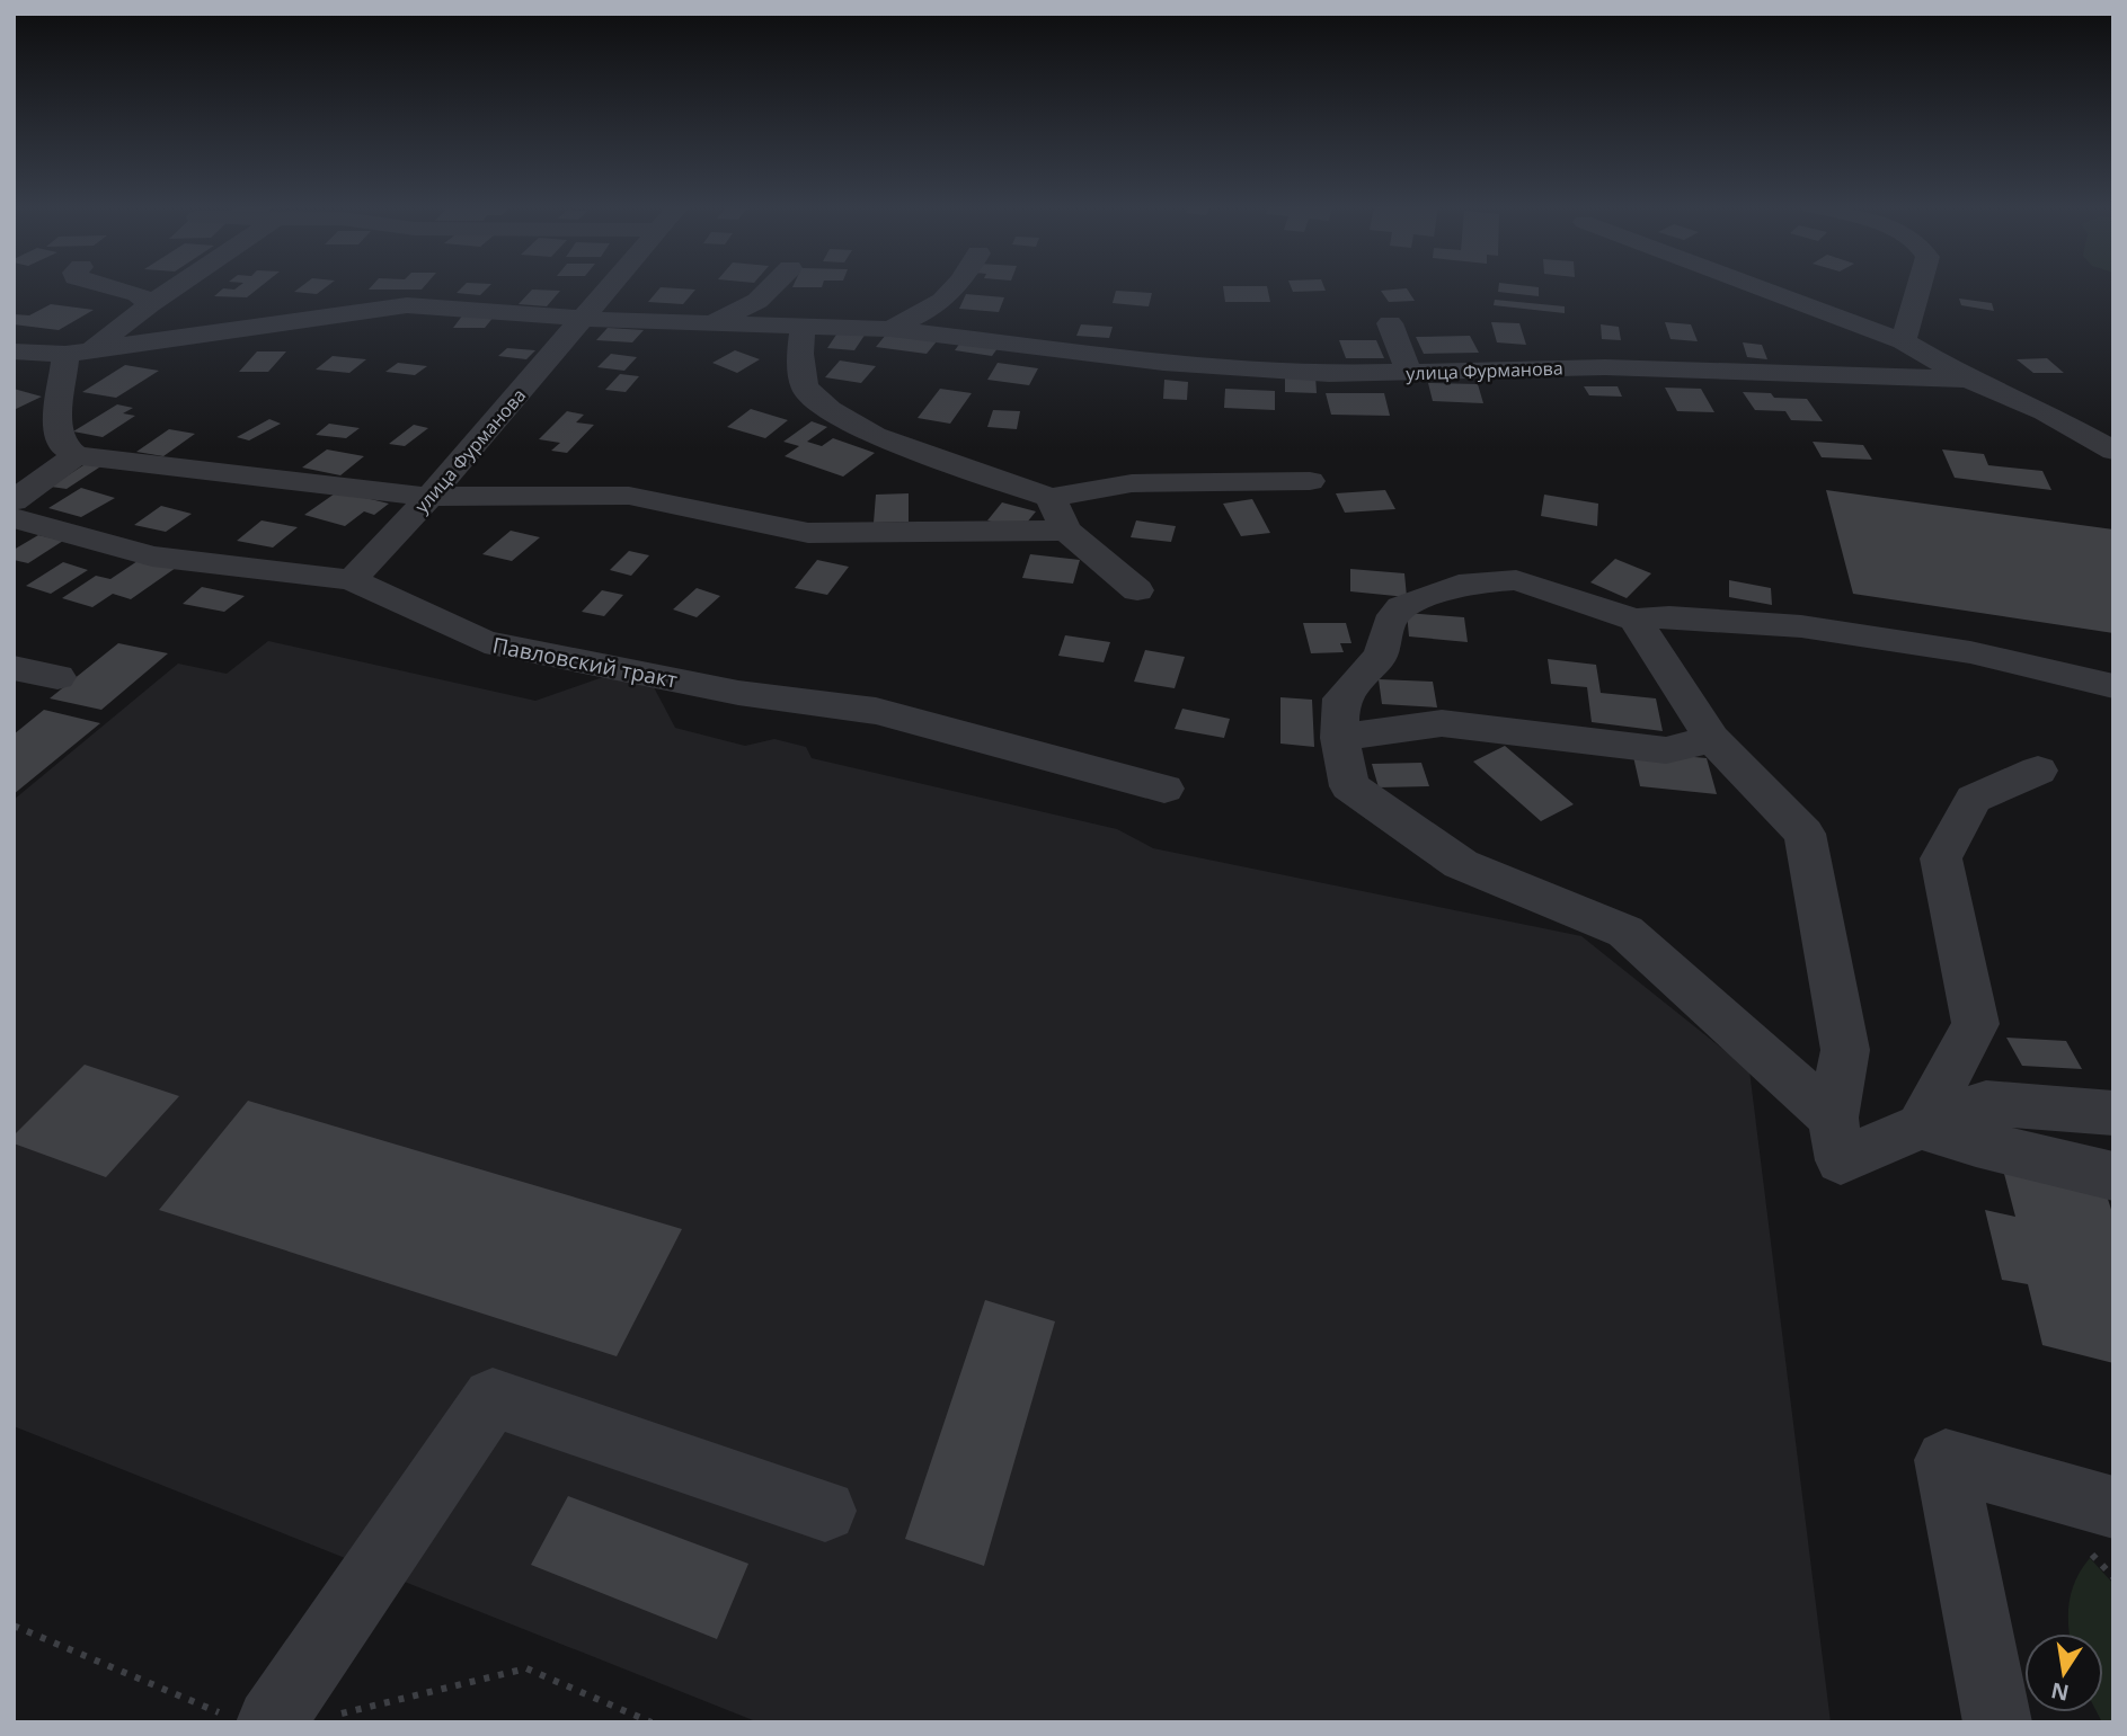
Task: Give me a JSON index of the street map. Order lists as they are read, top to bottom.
{
  "streets": {
    "street": ["улица Фурманова", "Павловский тракт"]
  },
  "crossings": [
    ["улица Фурманова", "Павловский тракт"]
  ],
  "north": "bottom"
}
